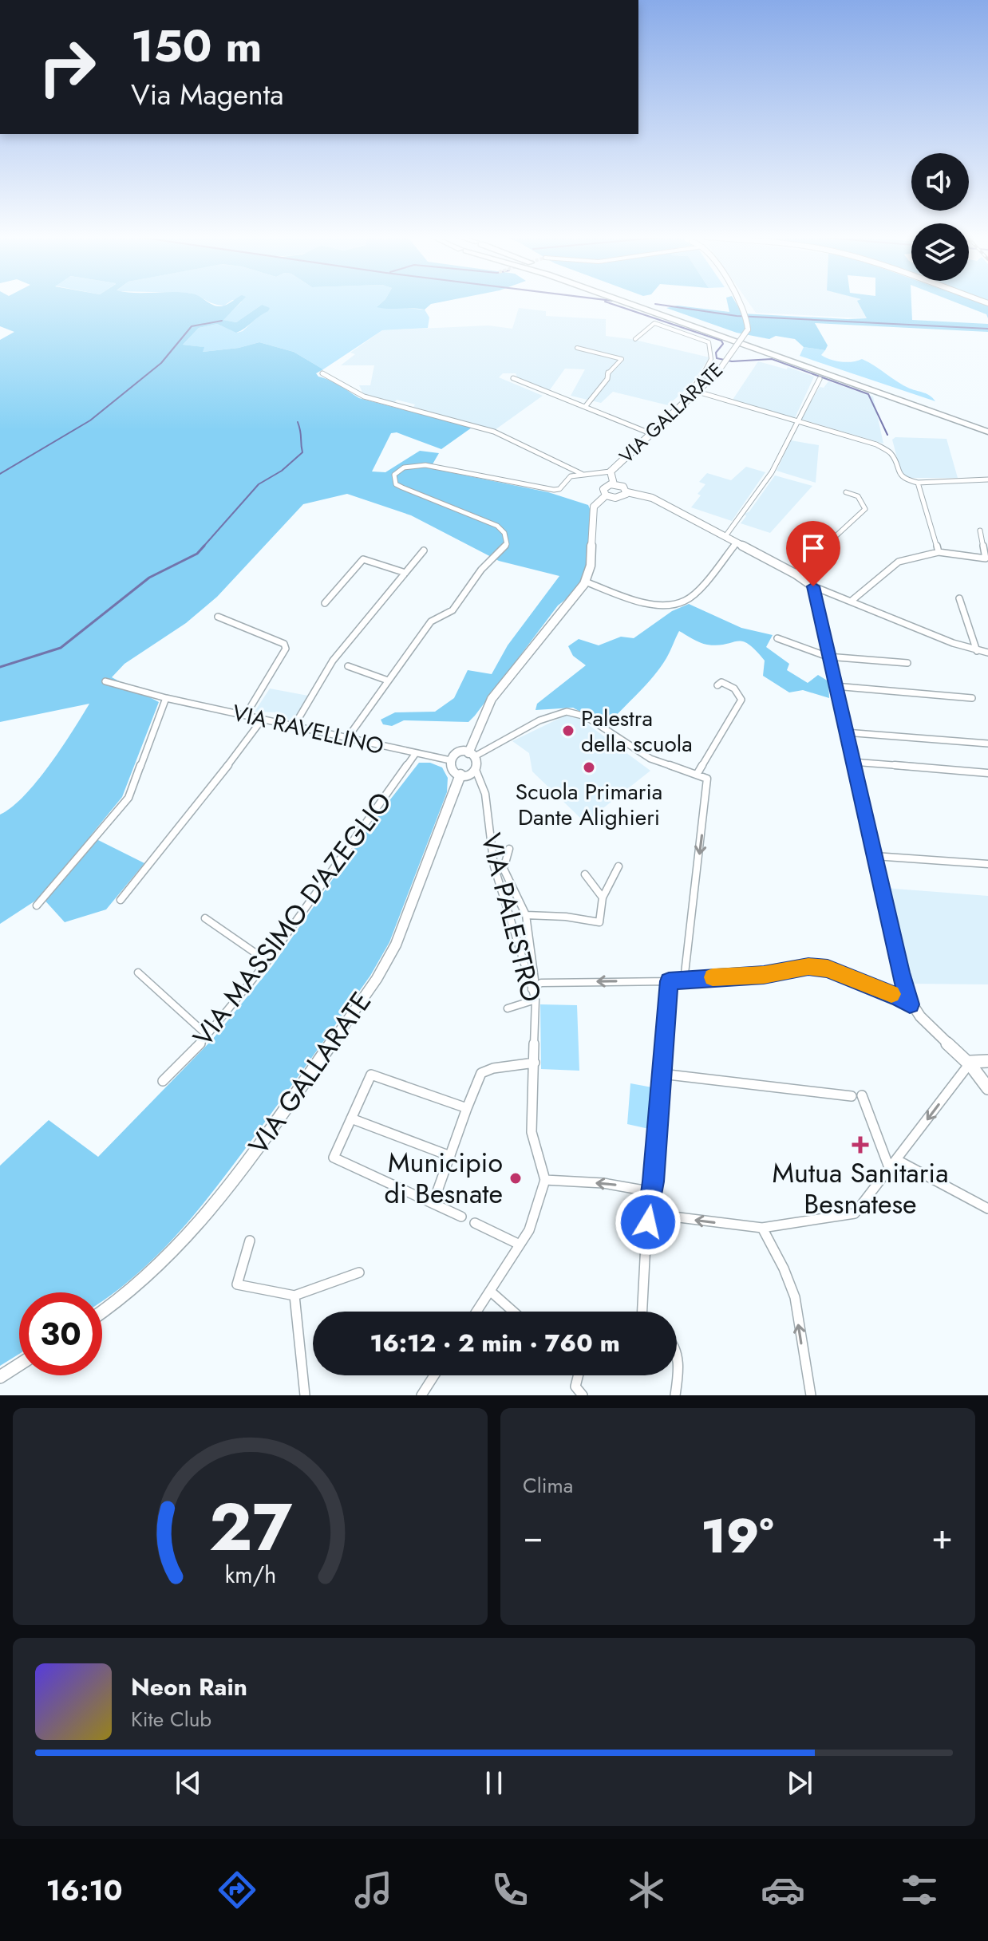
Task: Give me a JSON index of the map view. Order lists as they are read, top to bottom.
{
  "streets": {
    "main road": ["VIA GALLARATE"],
    "street": ["VIA RAVELLINO", "VIA PALESTRO", "VIA MASSIMO D'AZEGLIO"]
  },
  "crossings": [
    ["VIA GALLARATE", "VIA RAVELLINO"],
    ["VIA GALLARATE", "VIA PALESTRO"],
    ["VIA RAVELLINO", "VIA PALESTRO"],
    ["VIA RAVELLINO", "VIA MASSIMO D'AZEGLIO"]
  ],
  "places": {
    "other": ["Palestra della scuola", "Scuola Primaria Dante Alighieri", "Municipio di Besnate"],
    "health": ["Mutua Sanitaria Besnatese"]
  },
  "page": {
    "turn": ["150 m", "Via Magenta"],
    "limit": "30",
    "trip": "16:12 · 2 min · 760 m",
    "tile": "Clima",
    "heat": ["−", "19°", "+"],
    "song": ["Neon Rain", "Kite Club"],
    "tabs": "16:10",
    "gauge": ["27", "km/h"]
  }
}
